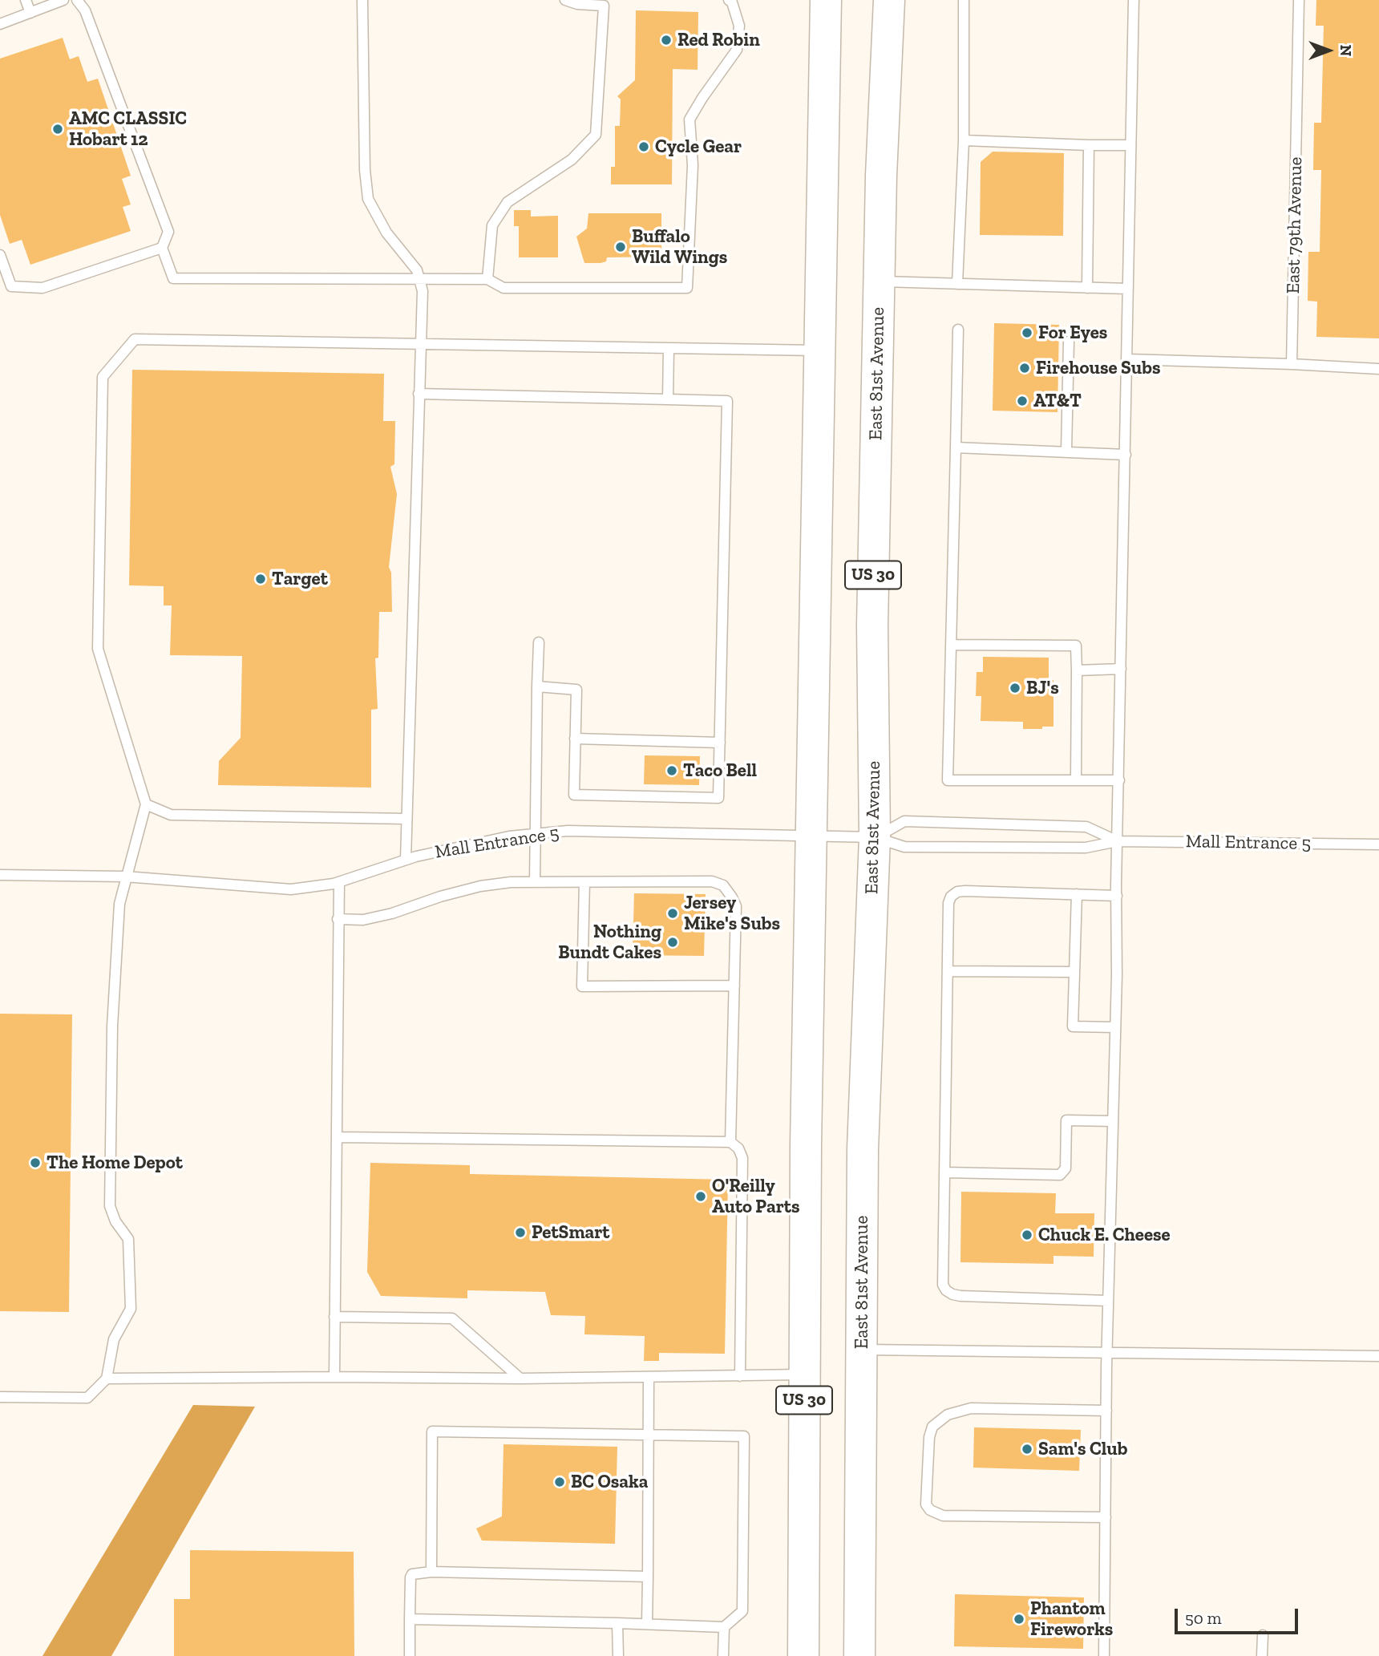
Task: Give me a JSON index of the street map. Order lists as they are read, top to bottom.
{
  "streets": {
    "highway": ["East 81st Avenue", "US 30"],
    "lane": ["East 79th Avenue", "Mall Entrance 5"]
  },
  "crossings": [
    ["East 81st Avenue", "Mall Entrance 5"],
    ["US 30", "Mall Entrance 5"]
  ],
  "places": [
    "Red Robin",
    "AMC CLASSIC Hobart 12",
    "Cycle Gear",
    "Buffalo Wild Wings",
    "For Eyes",
    "Firehouse Subs",
    "AT&T",
    "Target",
    "BJ's",
    "Taco Bell",
    "Jersey Mike's Subs",
    "Nothing Bundt Cakes",
    "The Home Depot",
    "O'Reilly Auto Parts",
    "PetSmart",
    "Chuck E. Cheese",
    "Sam's Club",
    "BC Osaka",
    "Phantom Fireworks"
  ],
  "scale_bar": "50 m",
  "north": "right"
}
